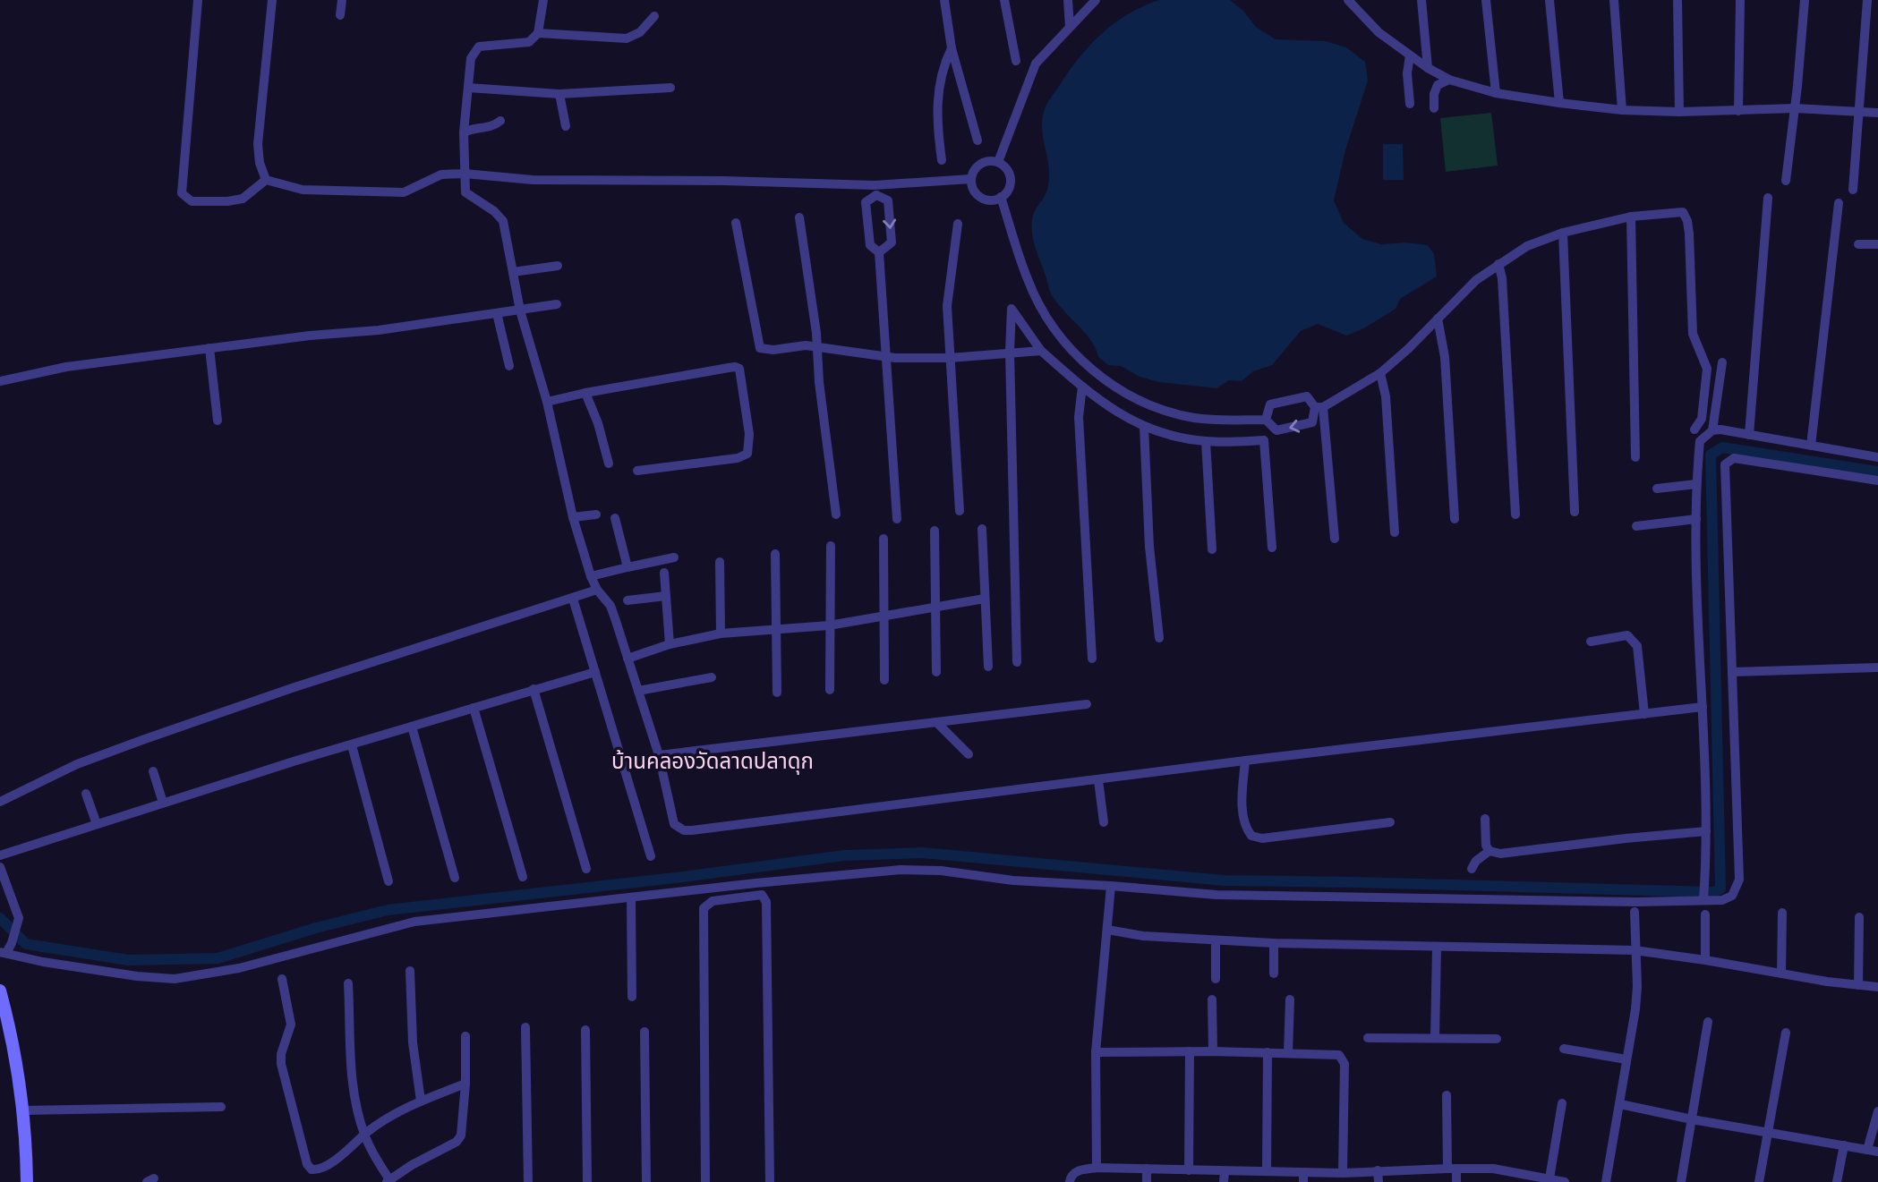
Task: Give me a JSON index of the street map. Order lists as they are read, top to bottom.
{
  "districts": ["บ้านคลองวัดลาดปลาดุก"]
}
